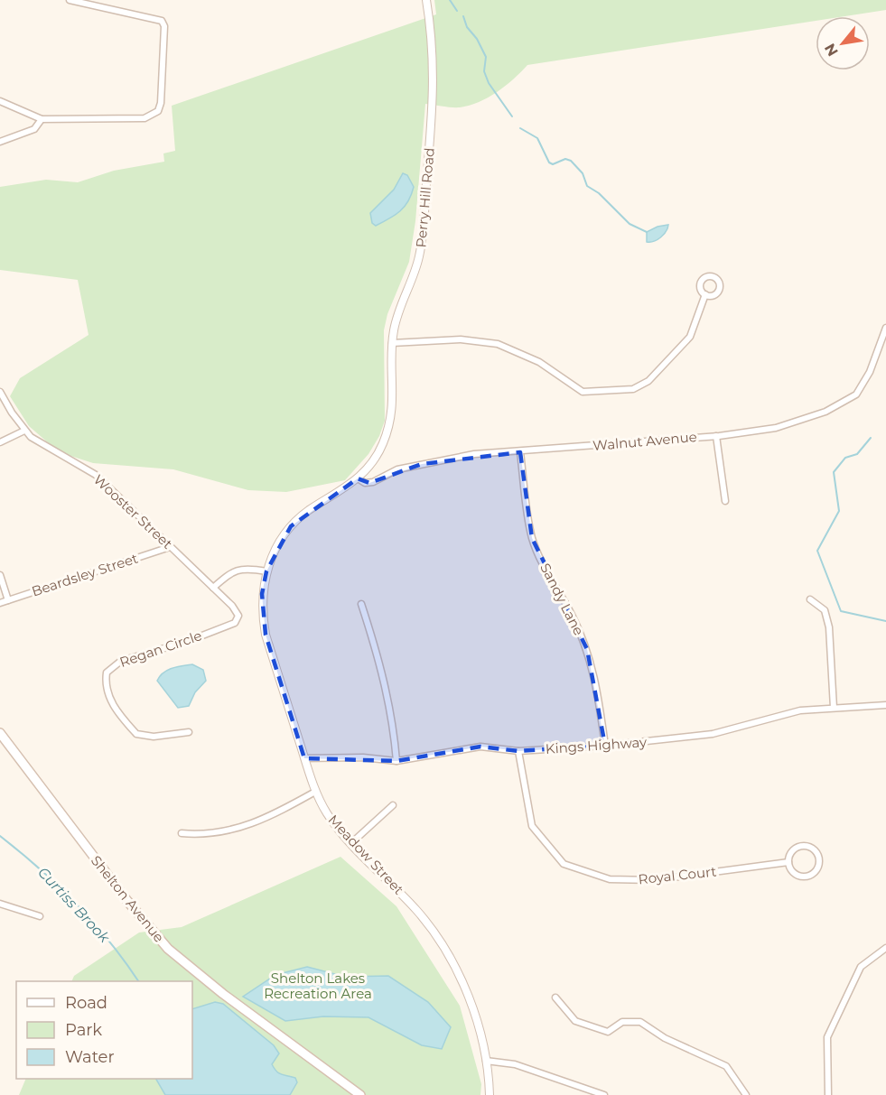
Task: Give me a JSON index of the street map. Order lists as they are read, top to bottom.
{
  "streets": {
    "main road": ["Shelton Avenue"],
    "street": [
      "Perry Hill Road",
      "Walnut Avenue",
      "Wooster Street",
      "Beardsley Street",
      "Sandy Lane",
      "Regan Circle",
      "Kings Highway",
      "Meadow Street",
      "Royal Court"
    ]
  },
  "crossings": [
    ["Perry Hill Road", "Walnut Avenue"],
    ["Perry Hill Road", "Meadow Street"],
    ["Walnut Avenue", "Sandy Lane"],
    ["Wooster Street", "Beardsley Street"],
    ["Wooster Street", "Regan Circle"],
    ["Sandy Lane", "Kings Highway"],
    ["Kings Highway", "Meadow Street"],
    ["Kings Highway", "Royal Court"]
  ],
  "water": ["Curtiss Brook"],
  "parks": ["Shelton Lakes Recreation Area"],
  "legend": ["Road", "Park", "Water"],
  "north": "bottom left"
}
